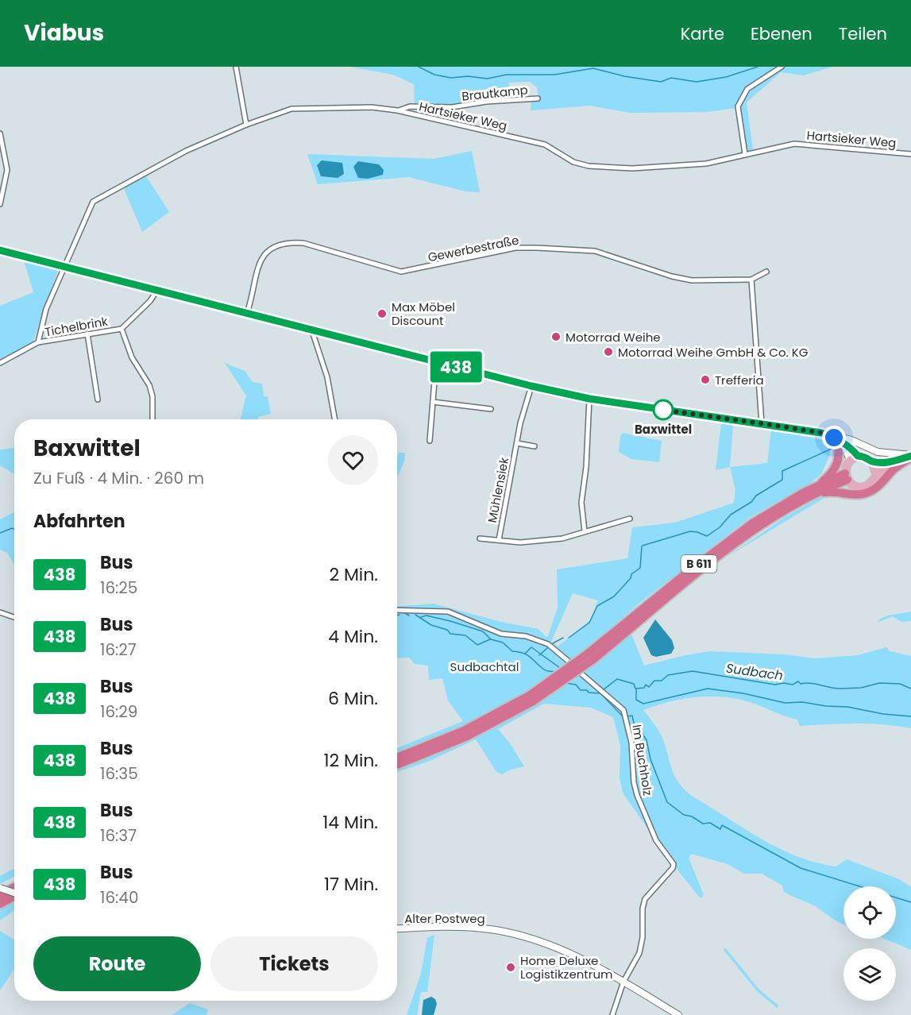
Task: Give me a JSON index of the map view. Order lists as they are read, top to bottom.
{
  "streets": {
    "highway": ["B 611"],
    "main road": ["Alter Postweg"],
    "street": [
      "Brautkamp",
      "Hartsieker Weg",
      "Gewerbestraße",
      "Tichelbrink",
      "Mühlensiek",
      "Im Buchholz"
    ]
  },
  "crossings": [
    ["Brautkamp", "Hartsieker Weg"],
    ["Hartsieker Weg", "Tichelbrink"],
    ["Im Buchholz", "Alter Postweg"]
  ],
  "water": ["Sudbach"],
  "parks": ["Sudbachtal"],
  "places": [
    "Max Möbel Discount",
    "Motorrad Weihe",
    "Motorrad Weihe GmbH & Co. KG",
    "Trefferia",
    "Baxwittel",
    "Home Deluxe Logistikzentrum"
  ],
  "lines": ["bus line 438"],
  "page": {
    "header": "Viabus",
    "nav": ["Karte", "Ebenen", "Teilen"],
    "on_map": "438",
    "heading": [
      ["Baxwittel", "Zu Fuß · 4 Min. · 260 m"],
      "Abfahrten"
    ],
    "list": [
      {
        "mark": "438",
        "name": "Bus",
        "note": "16:25",
        "value": "2 Min."
      },
      {
        "mark": "438",
        "name": "Bus",
        "note": "16:27",
        "value": "4 Min."
      },
      {
        "mark": "438",
        "name": "Bus",
        "note": "16:29",
        "value": "6 Min."
      },
      {
        "mark": "438",
        "name": "Bus",
        "note": "16:35",
        "value": "12 Min."
      },
      {
        "mark": "438",
        "name": "Bus",
        "note": "16:37",
        "value": "14 Min."
      },
      {
        "mark": "438",
        "name": "Bus",
        "note": "16:40",
        "value": "17 Min."
      }
    ],
    "buttons": ["Route", "Tickets"]
  }
}
